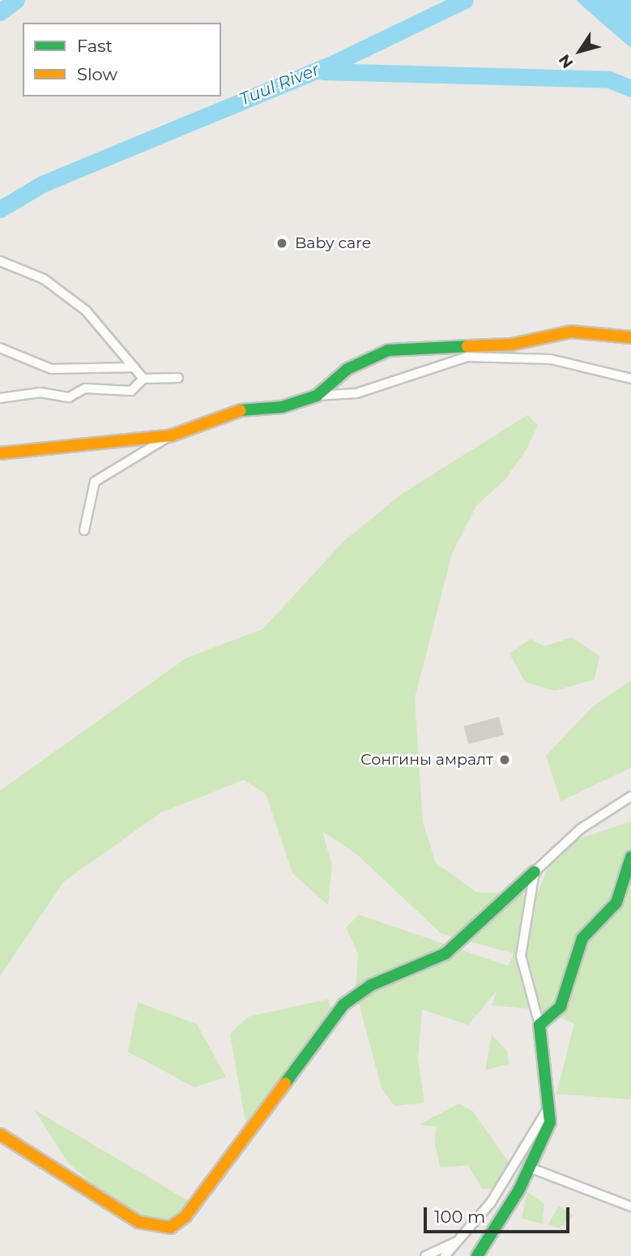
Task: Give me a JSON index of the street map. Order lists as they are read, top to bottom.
{
  "water": ["Tuul River"],
  "places": ["Baby care", "Сонгины амралт"],
  "legend": ["Fast", "Slow"],
  "scale_bar": "100 m",
  "north": "bottom left"
}
